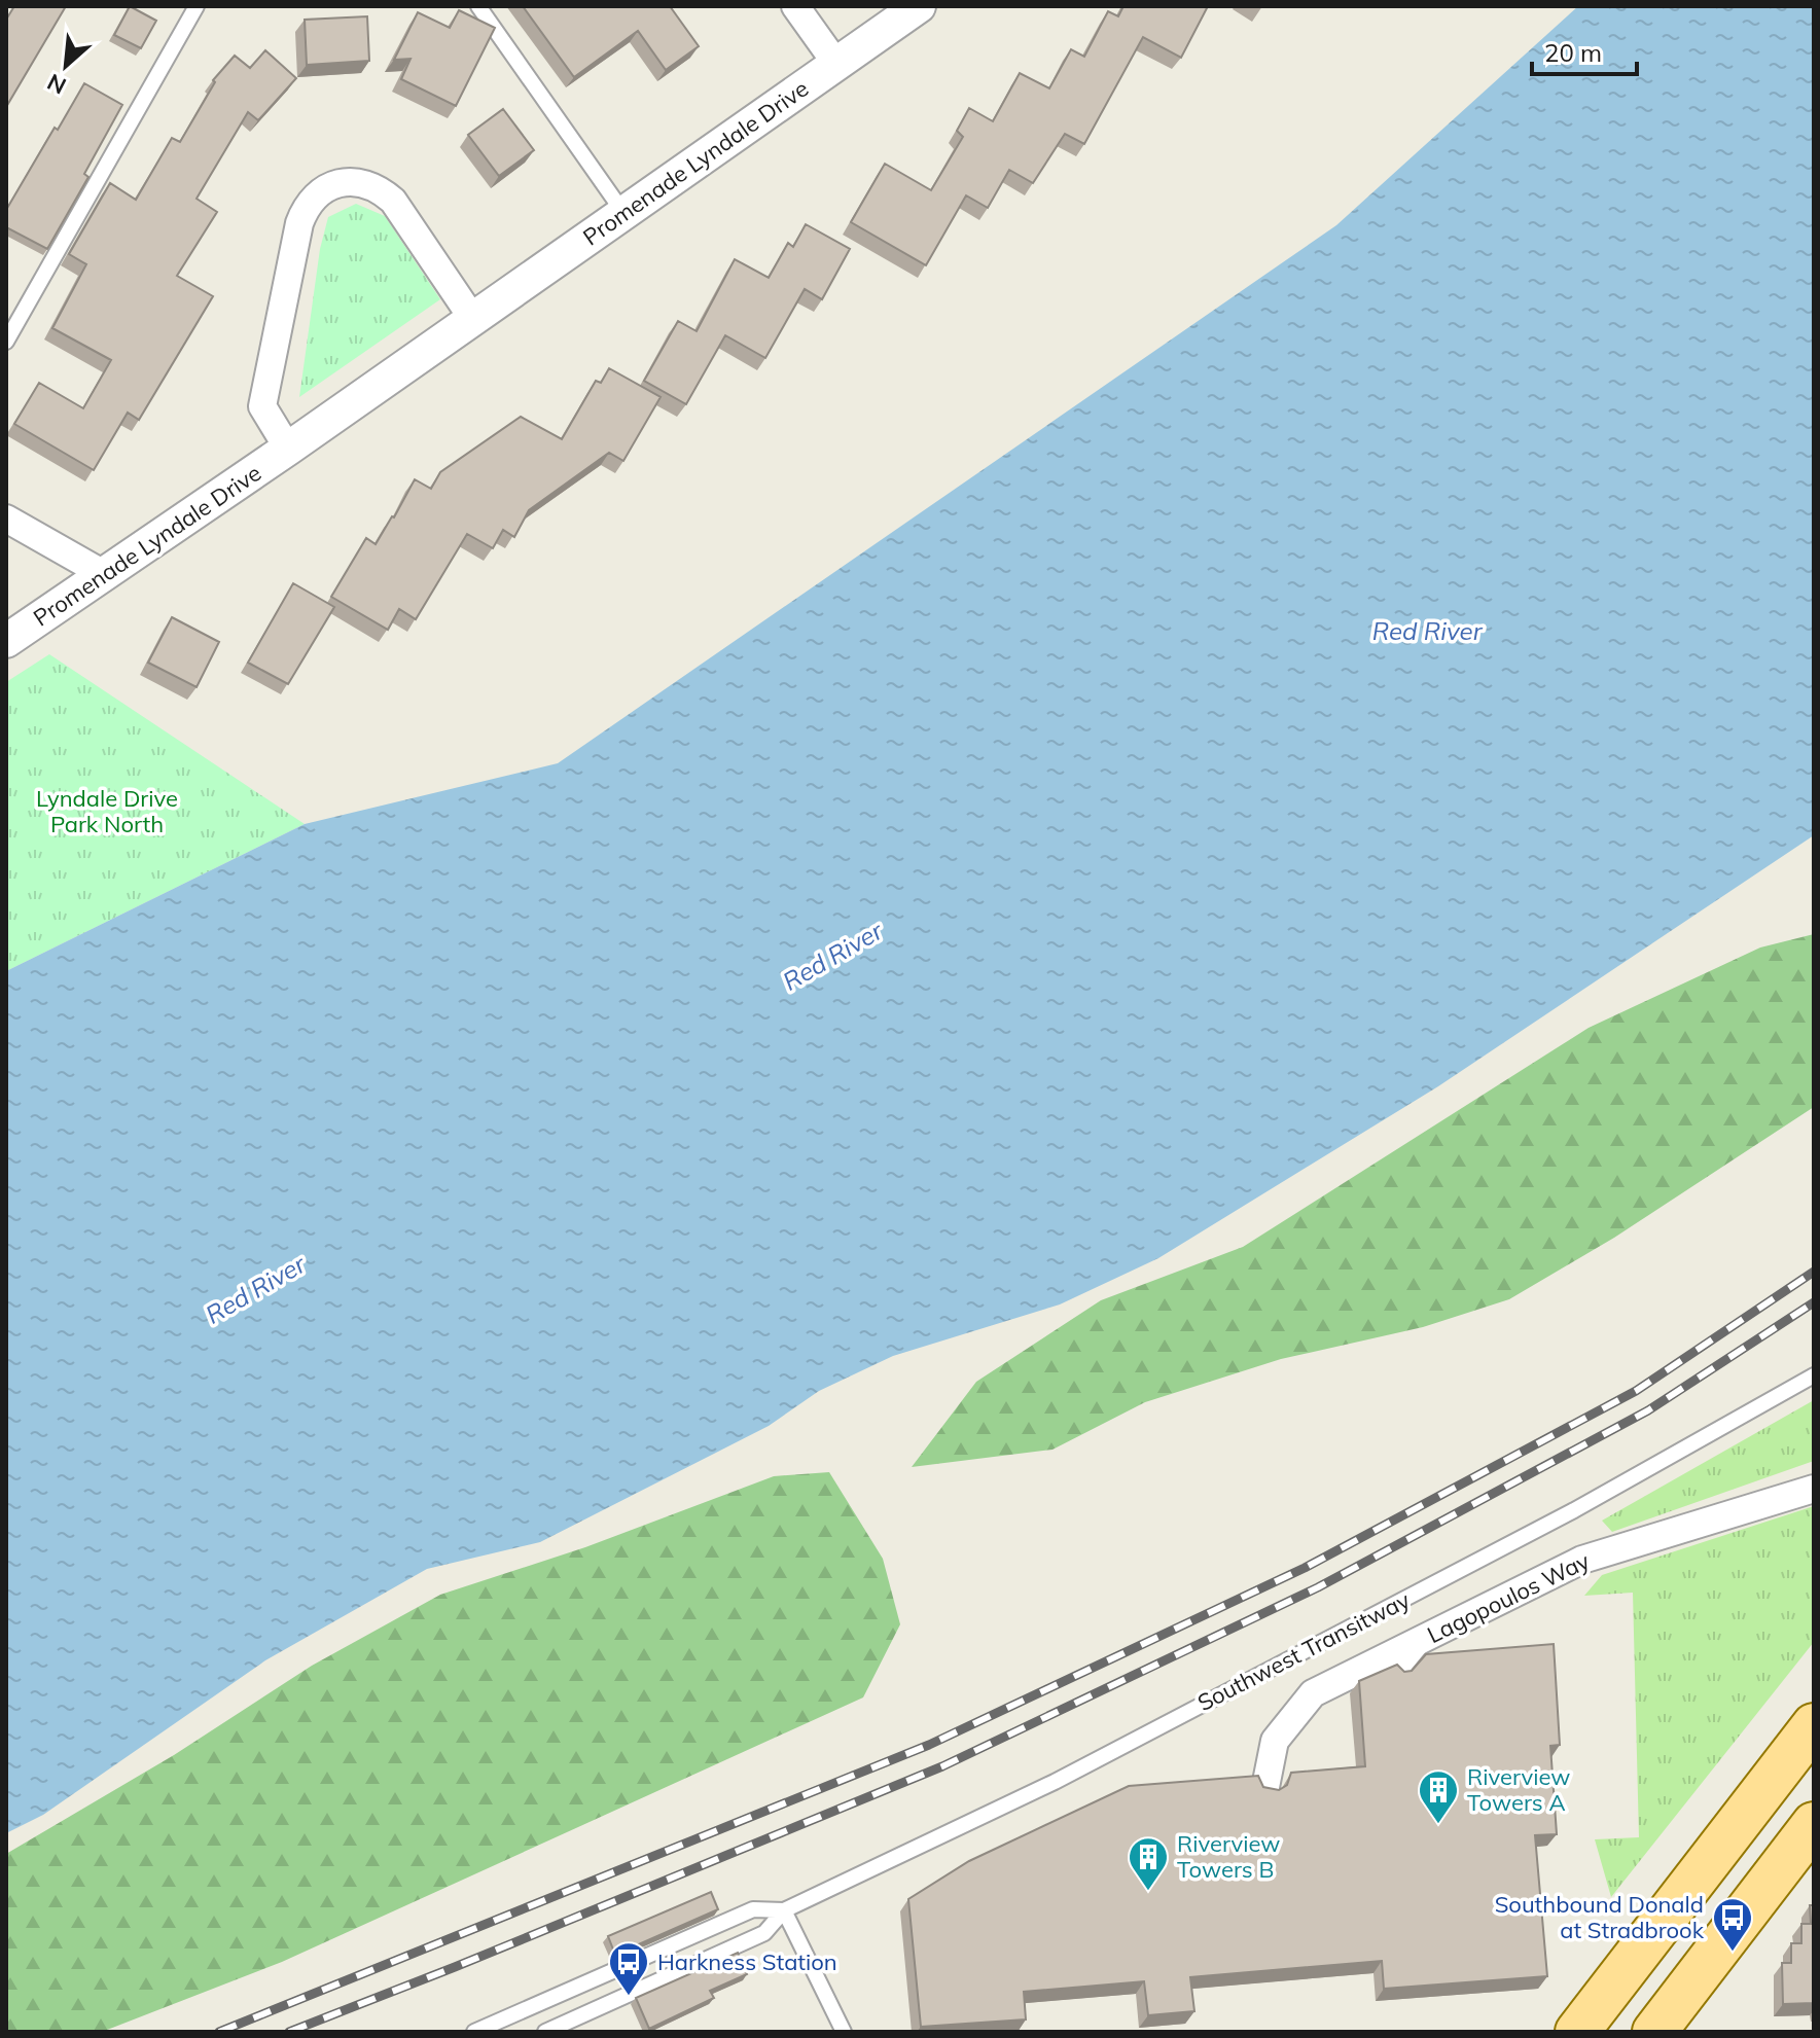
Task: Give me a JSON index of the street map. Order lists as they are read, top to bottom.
{
  "streets": {
    "street": ["Promenade Lyndale Drive", "Lagopoulos Way"],
    "lane": ["Southwest Transitway"]
  },
  "water": ["Red River"],
  "parks": ["Lyndale Drive Park North"],
  "places": {
    "building": ["Riverview Towers A", "Riverview Towers B"],
    "bus stop": ["Southbound Donald at Stradbrook", "Harkness Station"]
  },
  "scale_bar": "20 m",
  "north": "bottom left"
}
